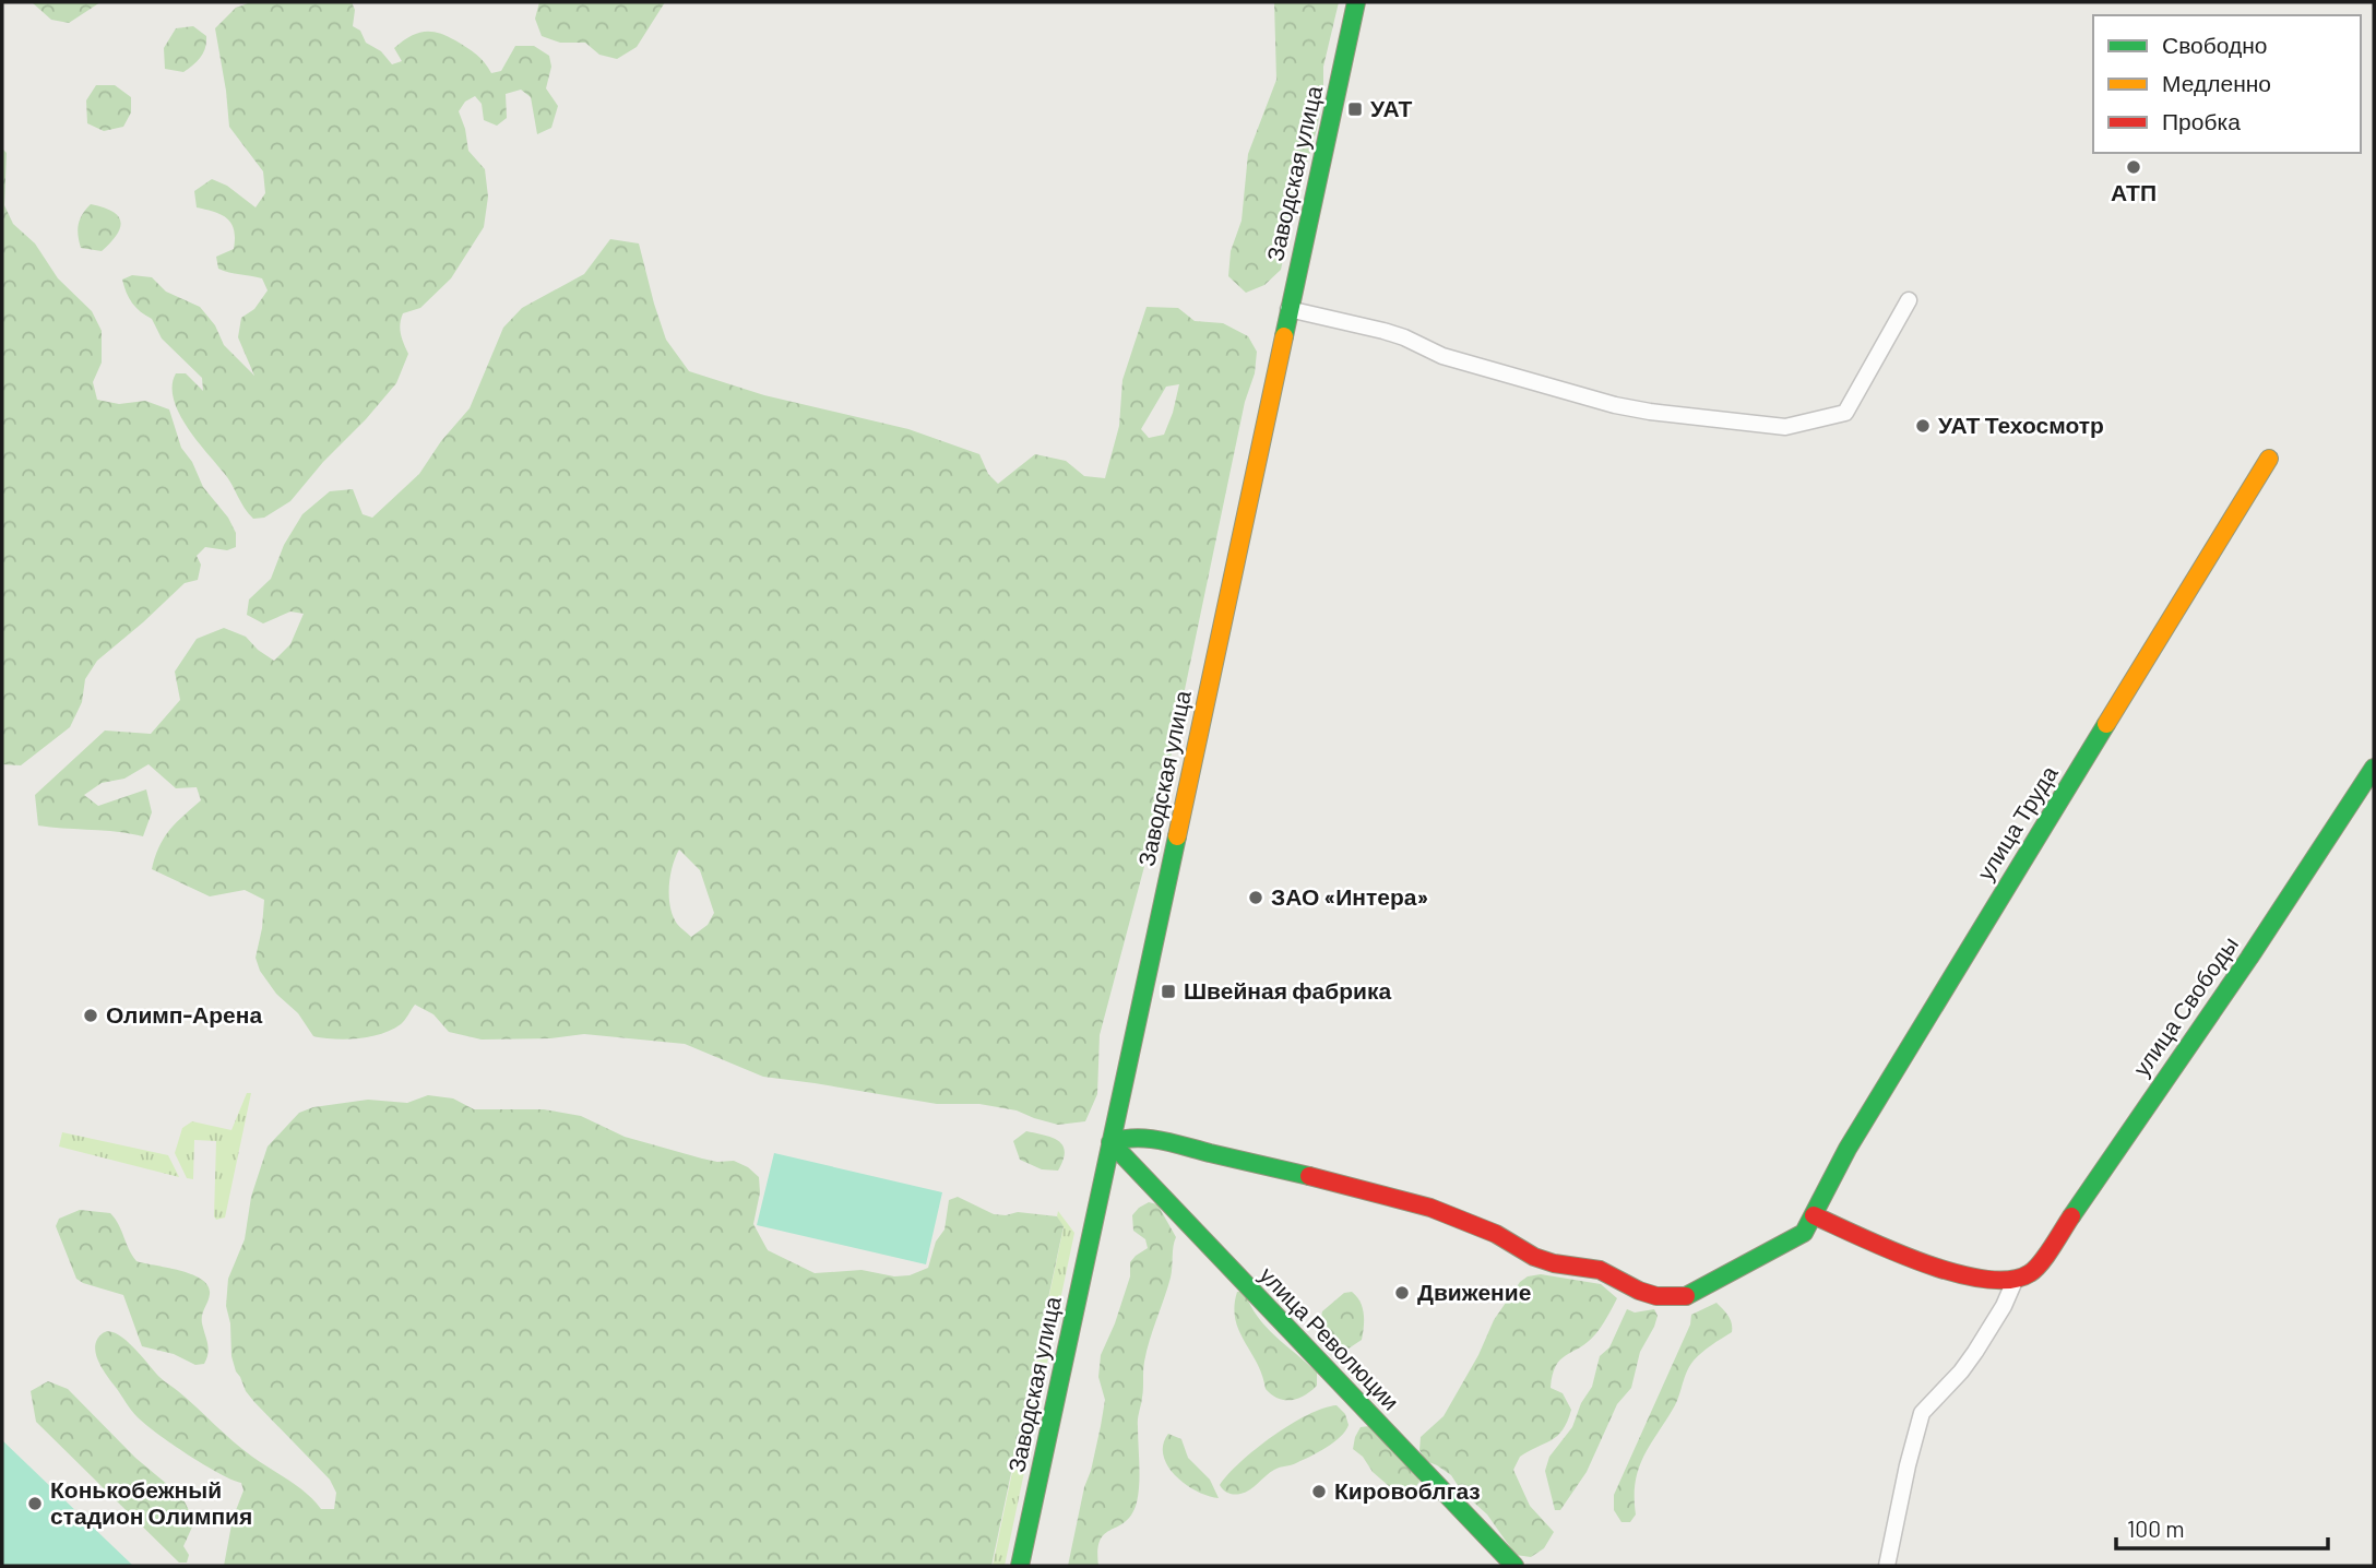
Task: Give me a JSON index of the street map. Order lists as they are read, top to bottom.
{
  "streets": {
    "street": [
      "Заводская улица",
      "улица Труда",
      "улица Свободы",
      "улица Революции"
    ]
  },
  "crossings": [
    ["Заводская улица", "улица Труда"],
    ["Заводская улица", "улица Революции"],
    ["улица Труда", "улица Революции"]
  ],
  "places": {
    "transit": ["УАТ", "Швейная фабрика"],
    "other": [
      "АТП",
      "УАТ Техосмотр",
      "ЗАО «Интера»",
      "Олимп-Арена",
      "Движение",
      "Кировоблгаз",
      "Конькобежный стадион Олимпия"
    ]
  },
  "legend": ["Свободно", "Медленно", "Пробка"],
  "scale_bar": "100 m"
}
